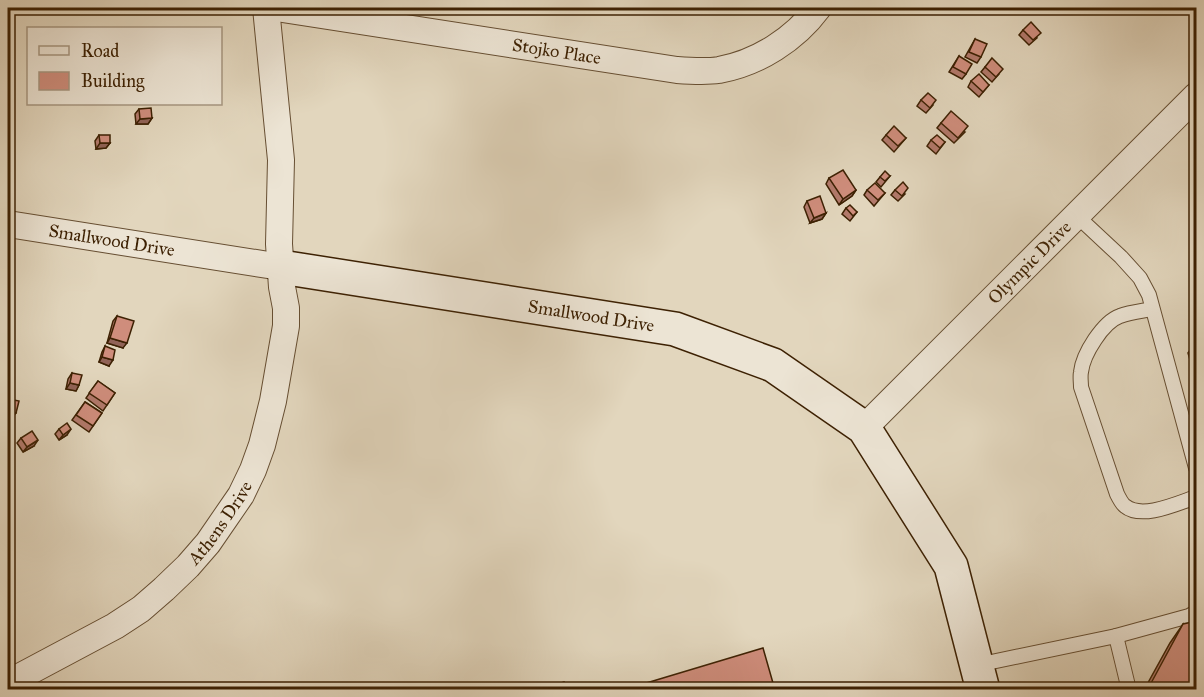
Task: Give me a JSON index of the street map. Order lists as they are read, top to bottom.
{
  "streets": {
    "street": [
      "Stojko Place",
      "Smallwood Drive",
      "Olympic Drive",
      "Athens Drive"
    ]
  },
  "crossings": [
    ["Smallwood Drive", "Olympic Drive"],
    ["Smallwood Drive", "Athens Drive"]
  ],
  "legend": ["Road", "Building"]
}
